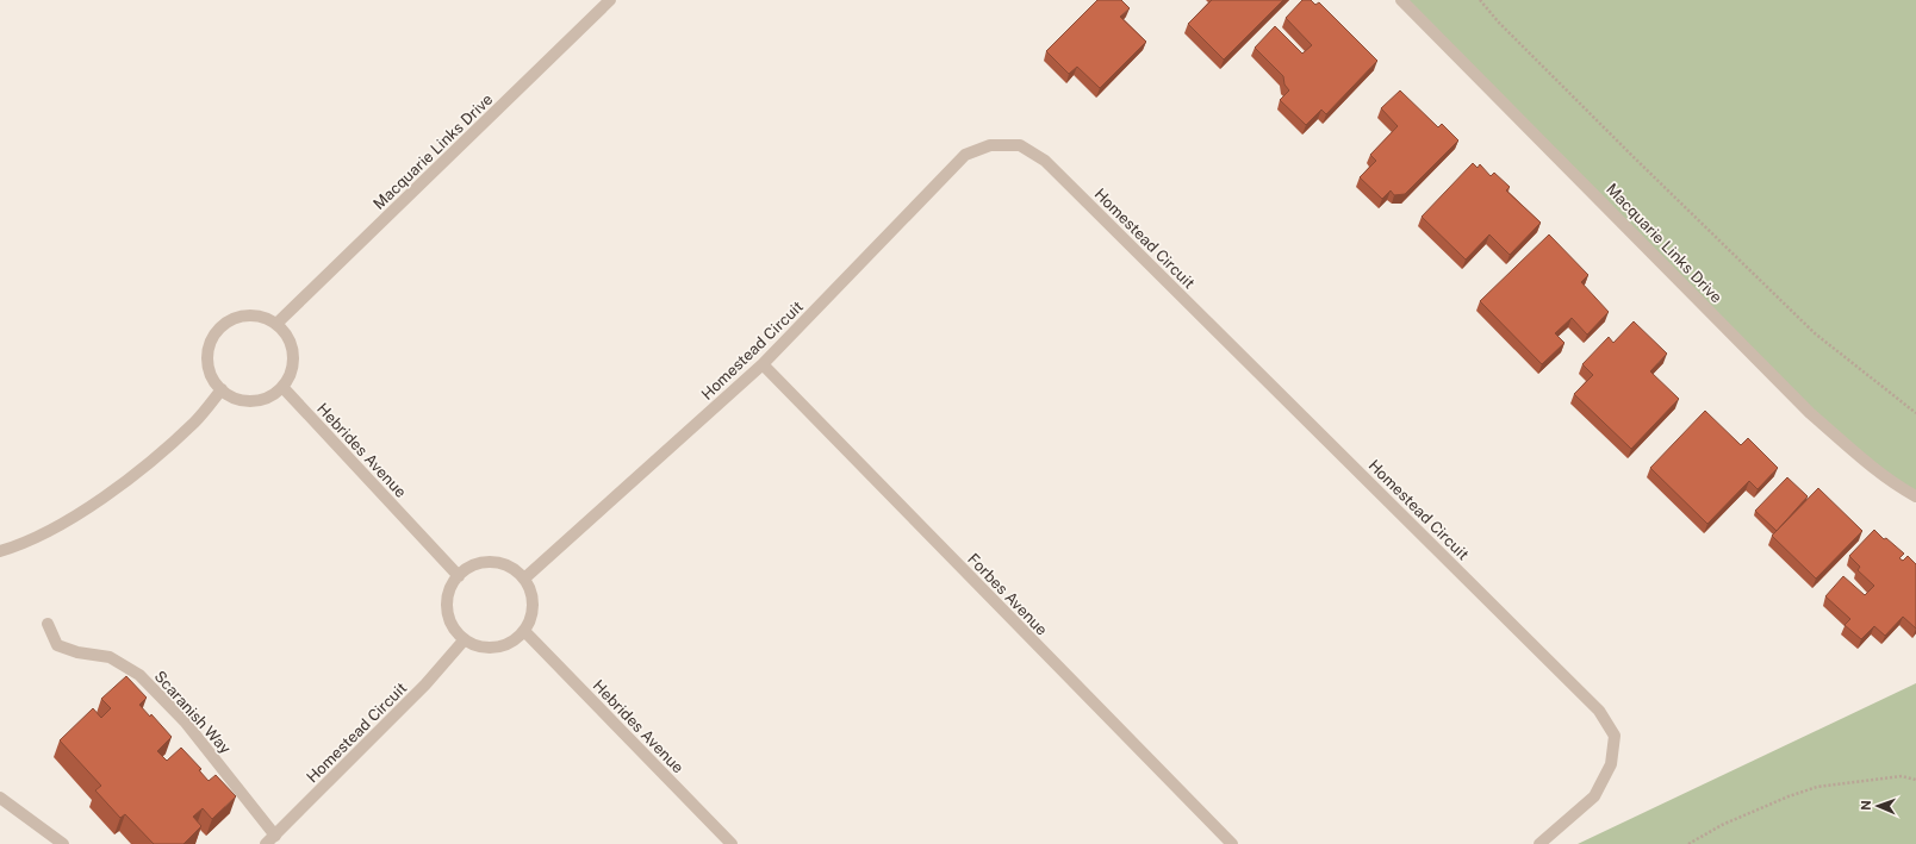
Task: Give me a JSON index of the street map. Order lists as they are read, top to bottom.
{
  "streets": {
    "street": [
      "Macquarie Links Drive",
      "Homestead Circuit",
      "Hebrides Avenue",
      "Forbes Avenue",
      "Scaranish Way"
    ]
  },
  "crossings": [
    ["Macquarie Links Drive", "Hebrides Avenue"],
    ["Homestead Circuit", "Hebrides Avenue"],
    ["Homestead Circuit", "Forbes Avenue"],
    ["Homestead Circuit", "Scaranish Way"]
  ],
  "north": "left"
}
